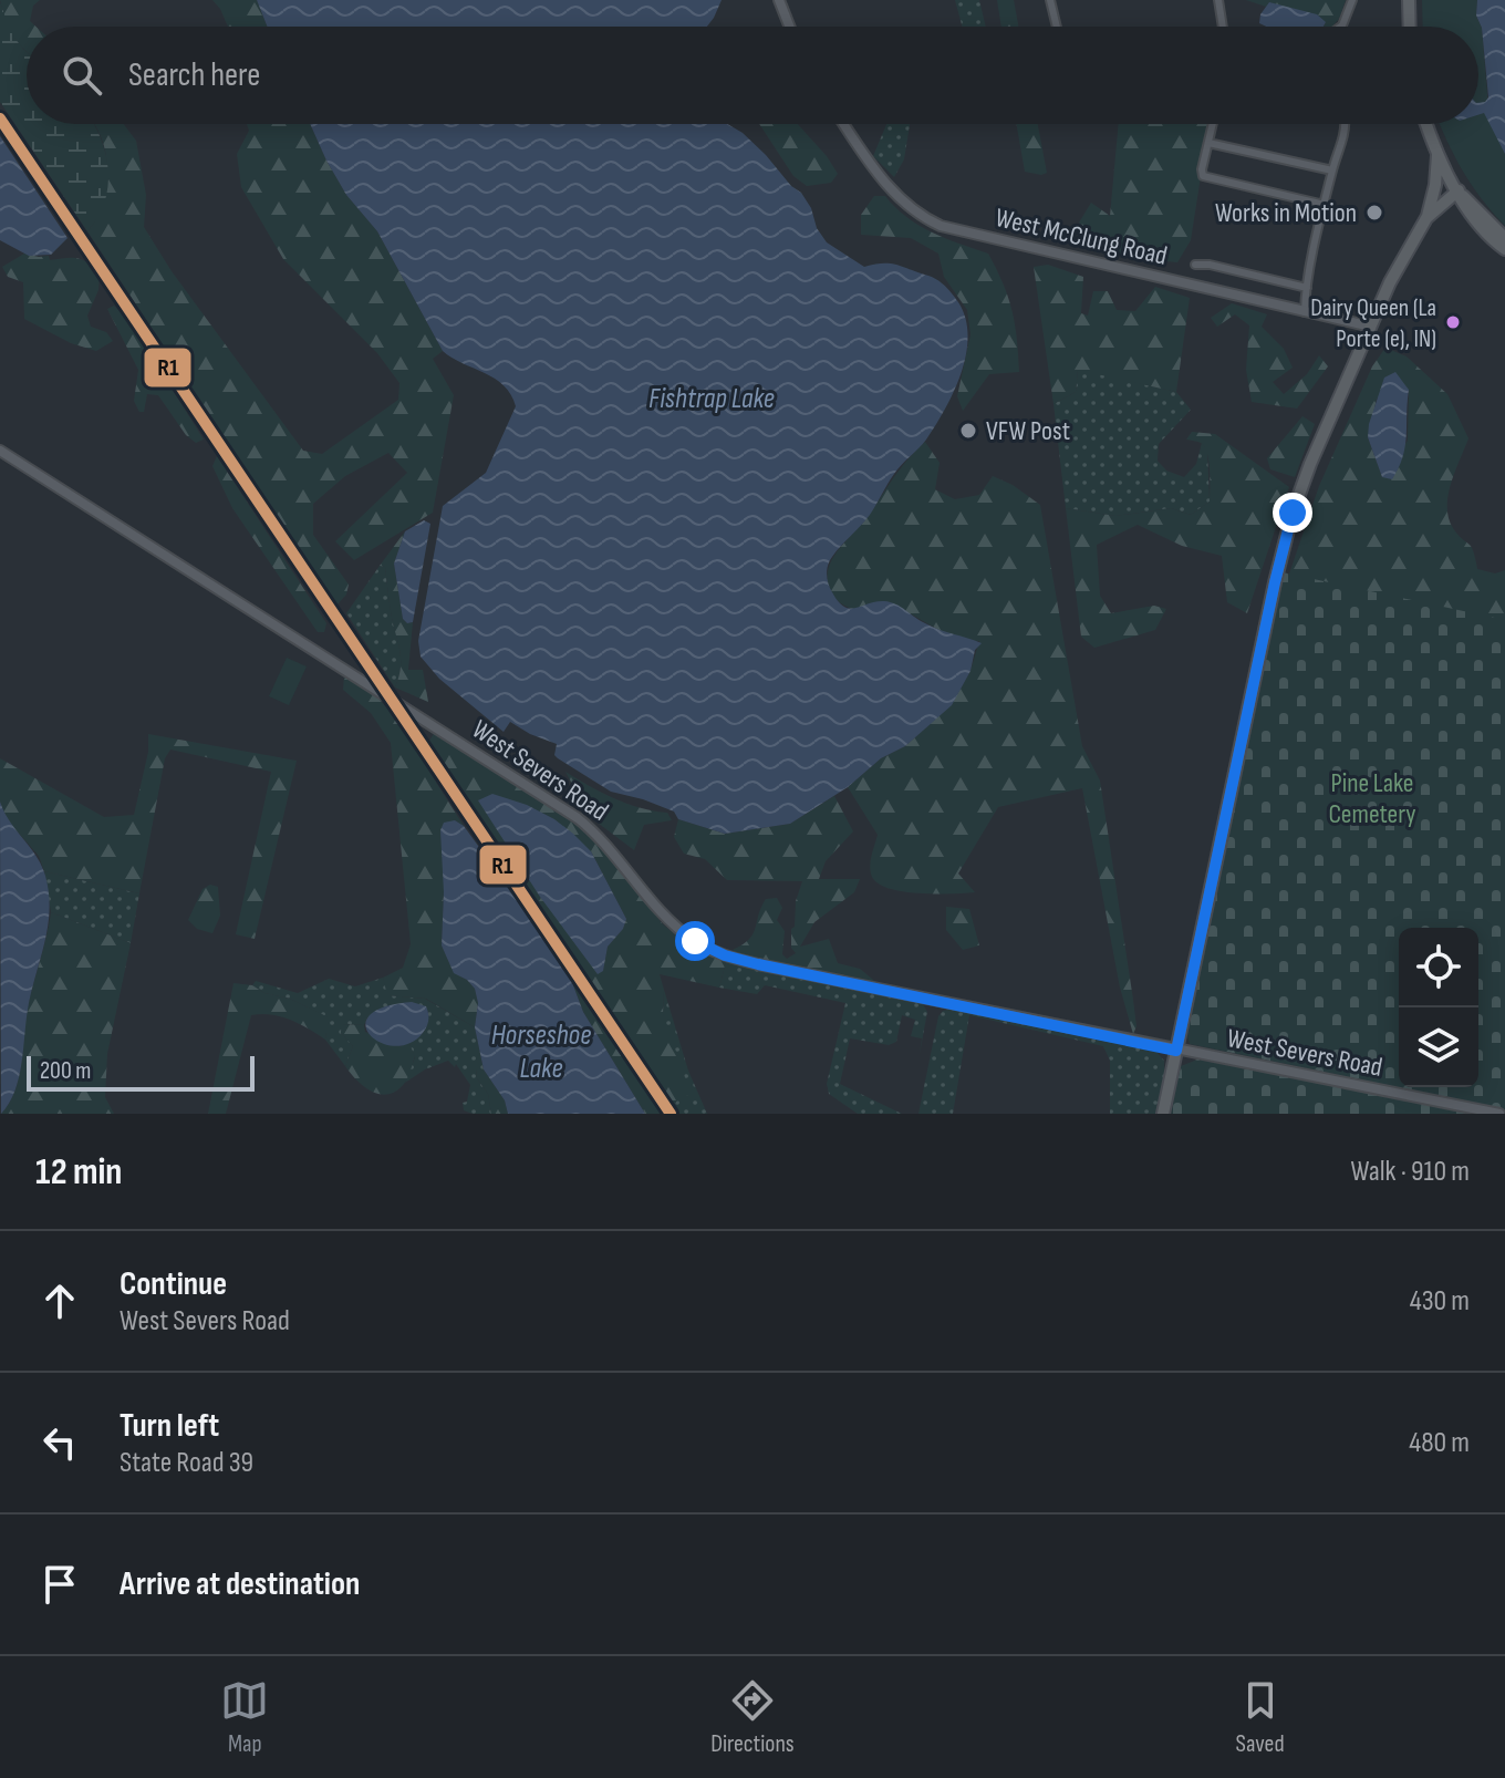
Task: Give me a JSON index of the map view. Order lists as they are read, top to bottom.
{
  "streets": {
    "street": ["West McClung Road", "West Severs Road"]
  },
  "water": ["Fishtrap Lake", "Horseshoe Lake"],
  "parks": ["Pine Lake Cemetery"],
  "places": ["Works in Motion", "Dairy Queen (La Porte (e), IN)", "VFW Post"],
  "lines": ["transit line R1"],
  "scale_bar": "200 m",
  "page": {
    "search": "Search here",
    "scale": "200 m",
    "heading": ["12 min", "Walk · 910 m"],
    "list": [
      ["Continue", "West Severs Road", "430 m"],
      ["Turn left", "State Road 39", "480 m"],
      "Arrive at destination"
    ],
    "nav": ["Map", "Directions", "Saved"]
  }
}
